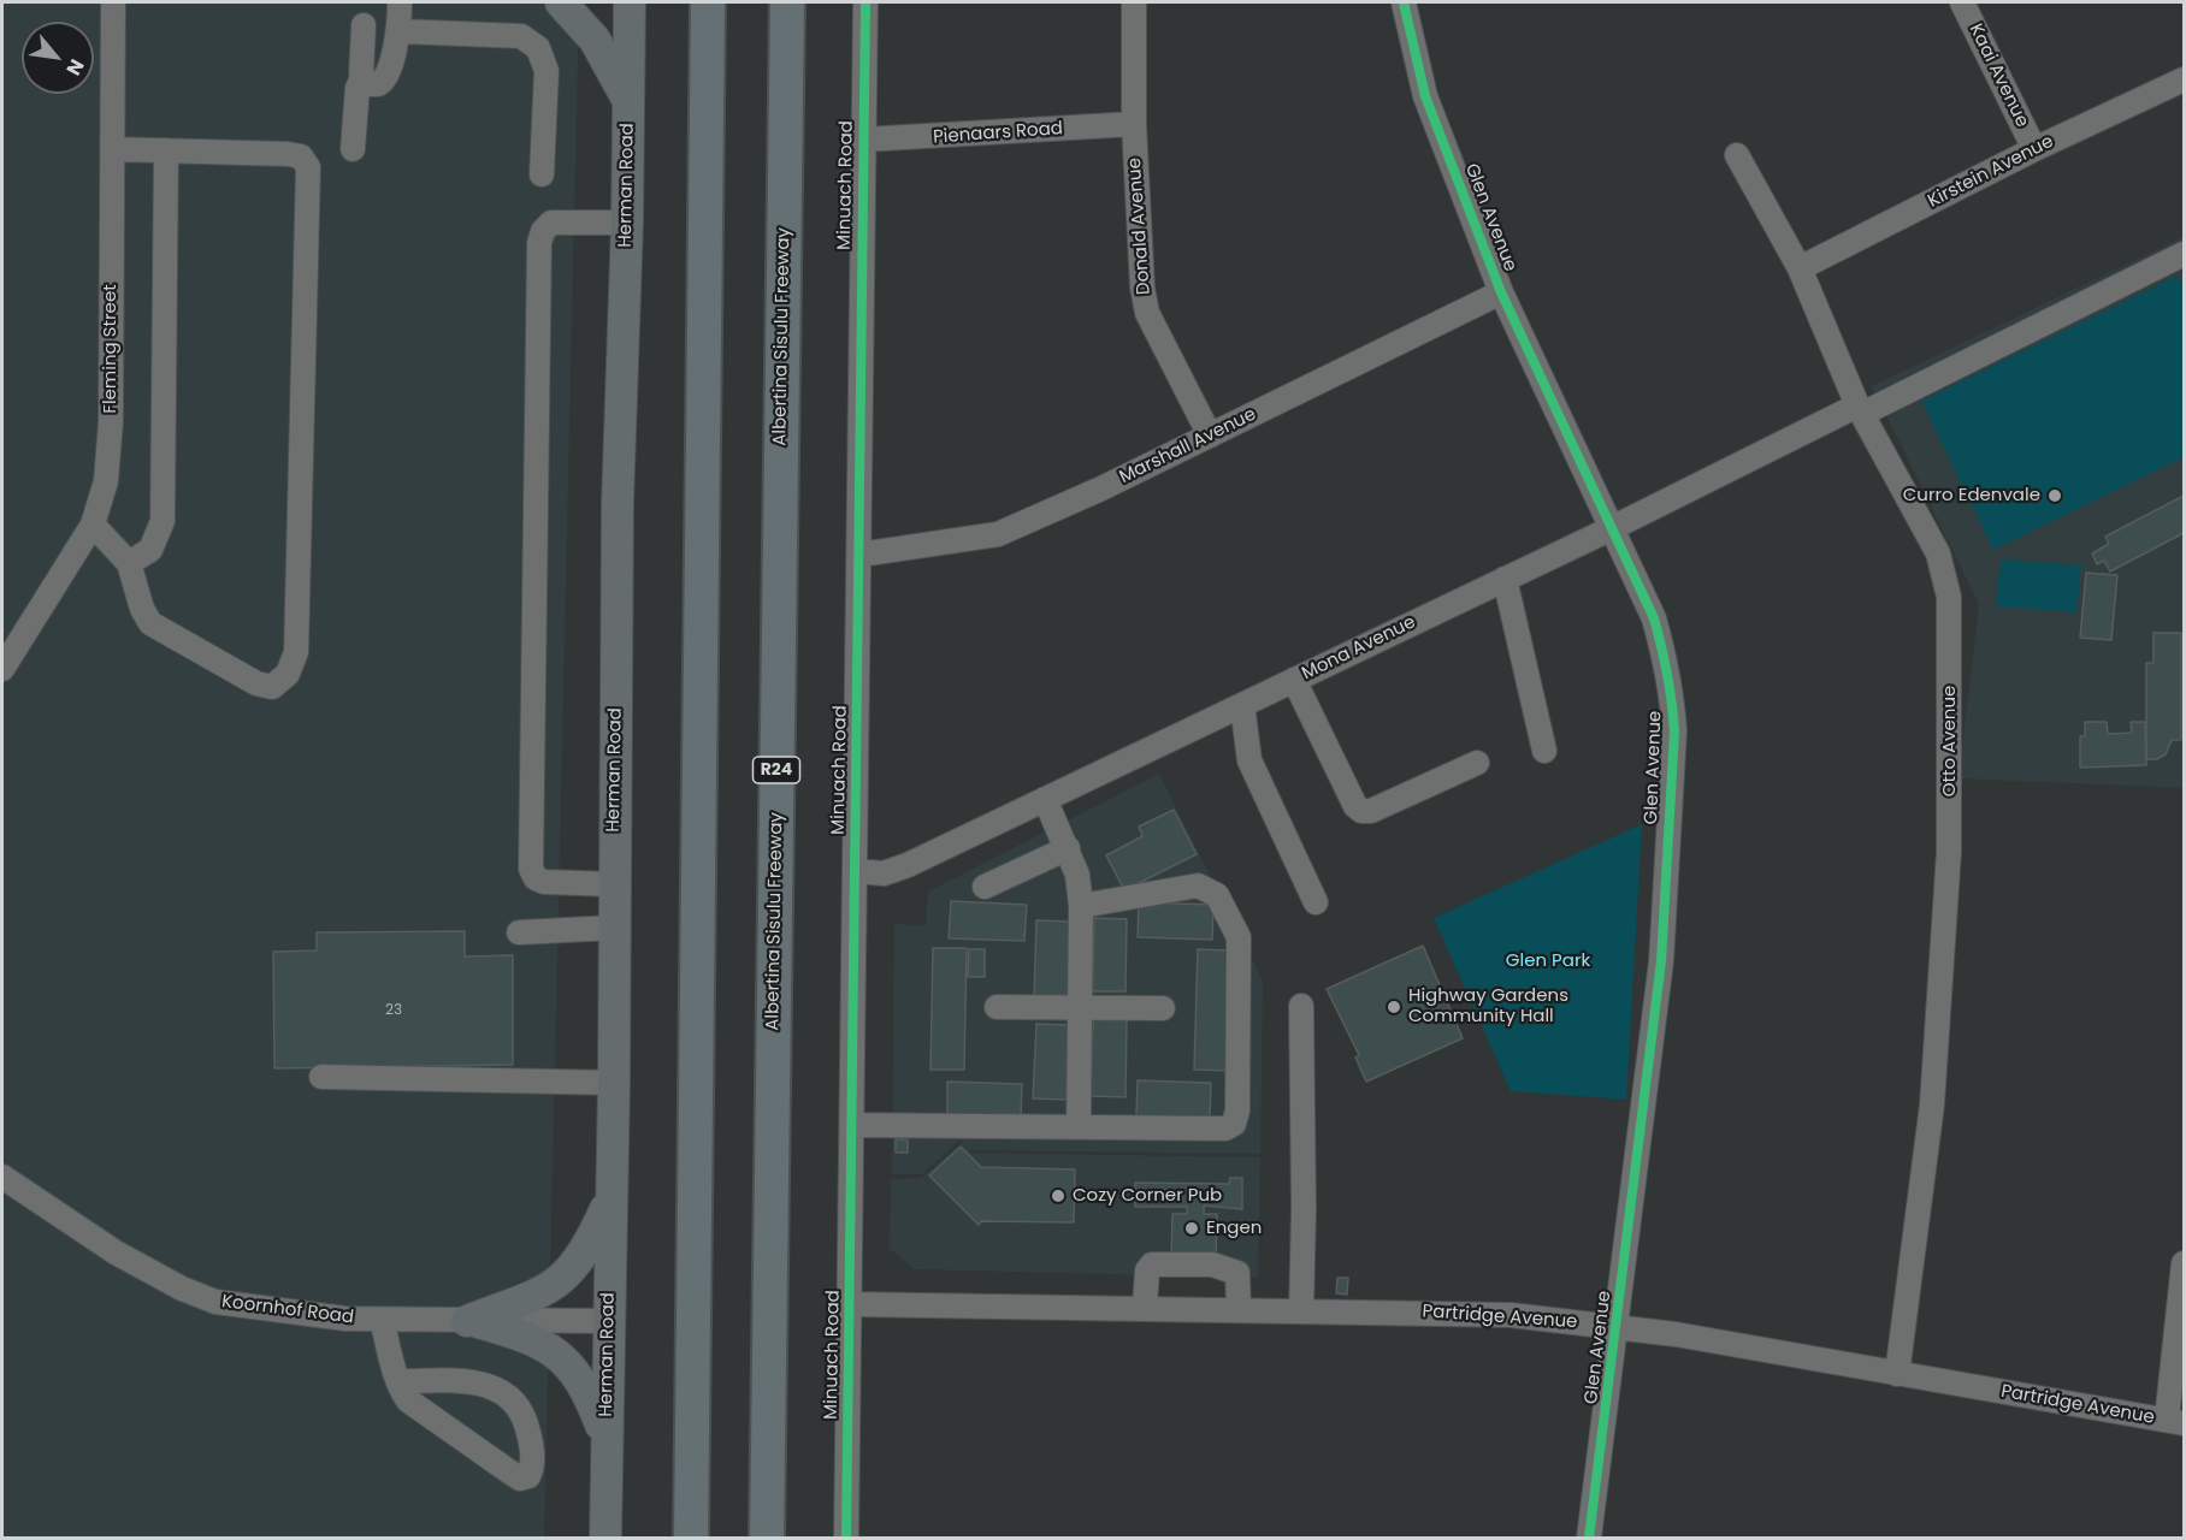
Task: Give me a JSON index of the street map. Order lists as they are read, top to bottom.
{
  "streets": {
    "highway": ["Albertina Sisulu Freeway", "R24"],
    "main road": ["Herman Road"],
    "street": [
      "Kaai Avenue",
      "Pienaars Road",
      "Kirstein Avenue",
      "Minuach Road",
      "Glen Avenue",
      "Donald Avenue",
      "Fleming Street",
      "Marshall Avenue",
      "Mona Avenue",
      "Otto Avenue",
      "Koornhof Road",
      "Partridge Avenue"
    ]
  },
  "crossings": [
    ["Kaai Avenue", "Kirstein Avenue"],
    ["Pienaars Road", "Minuach Road"],
    ["Pienaars Road", "Donald Avenue"],
    ["Kirstein Avenue", "Otto Avenue"],
    ["Herman Road", "Koornhof Road"],
    ["Minuach Road", "Marshall Avenue"],
    ["Minuach Road", "Mona Avenue"],
    ["Minuach Road", "Partridge Avenue"],
    ["Glen Avenue", "Marshall Avenue"],
    ["Glen Avenue", "Mona Avenue"],
    ["Glen Avenue", "Partridge Avenue"],
    ["Donald Avenue", "Marshall Avenue"],
    ["Mona Avenue", "Otto Avenue"],
    ["Otto Avenue", "Partridge Avenue"]
  ],
  "parks": ["Glen Park"],
  "places": [
    "Curro Edenvale",
    "Highway Gardens Community Hall",
    "Cozy Corner Pub",
    "Engen"
  ],
  "house_numbers": ["23"],
  "north": "bottom right"
}
